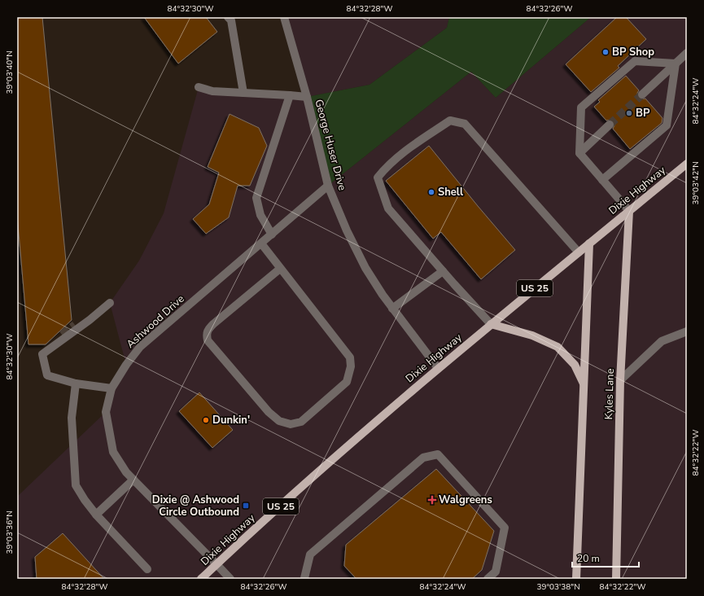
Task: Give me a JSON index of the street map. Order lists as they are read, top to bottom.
{
  "streets": {
    "main road": ["Dixie Highway", "US 25", "Kyles Lane"],
    "street": ["George Huser Drive", "Ashwood Drive"]
  },
  "crossings": [
    ["George Huser Drive", "Dixie Highway"],
    ["George Huser Drive", "Ashwood Drive"],
    ["Dixie Highway", "Ashwood Drive"],
    ["Dixie Highway", "Kyles Lane"]
  ],
  "places": {
    "other": [
      "BP Shop",
      "BP",
      "Shell",
      "Dunkin'"
    ],
    "health": ["Walgreens"],
    "transit": ["Dixie @ Ashwood Circle Outbound"]
  },
  "scale_bar": "20 m",
  "coordinates": [
    "84°32'30\"W",
    "84°32'28\"W",
    "84°32'26\"W",
    "39°03'40\"N",
    "84°32'24\"W",
    "39°03'42\"N",
    "84°32'22\"W",
    "39°03'36\"N",
    "39°03'38\"N"
  ]
}
